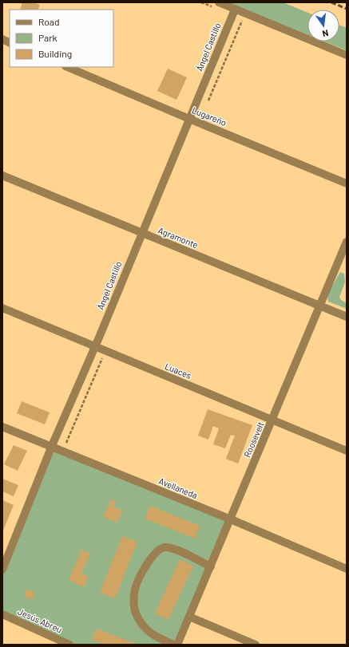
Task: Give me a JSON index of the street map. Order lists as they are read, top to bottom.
{
  "streets": {
    "street": [
      "Ángel Castillo",
      "Lugareño",
      "Agramonte",
      "Luaces",
      "Roosevelt",
      "Avellaneda",
      "Jesús Abreu"
    ]
  },
  "crossings": [
    ["Ángel Castillo", "Lugareño"],
    ["Ángel Castillo", "Agramonte"],
    ["Ángel Castillo", "Luaces"],
    ["Ángel Castillo", "Avellaneda"],
    ["Agramonte", "Roosevelt"],
    ["Luaces", "Roosevelt"],
    ["Roosevelt", "Avellaneda"]
  ],
  "legend": ["Road", "Park", "Building"],
  "north": "bottom"
}
